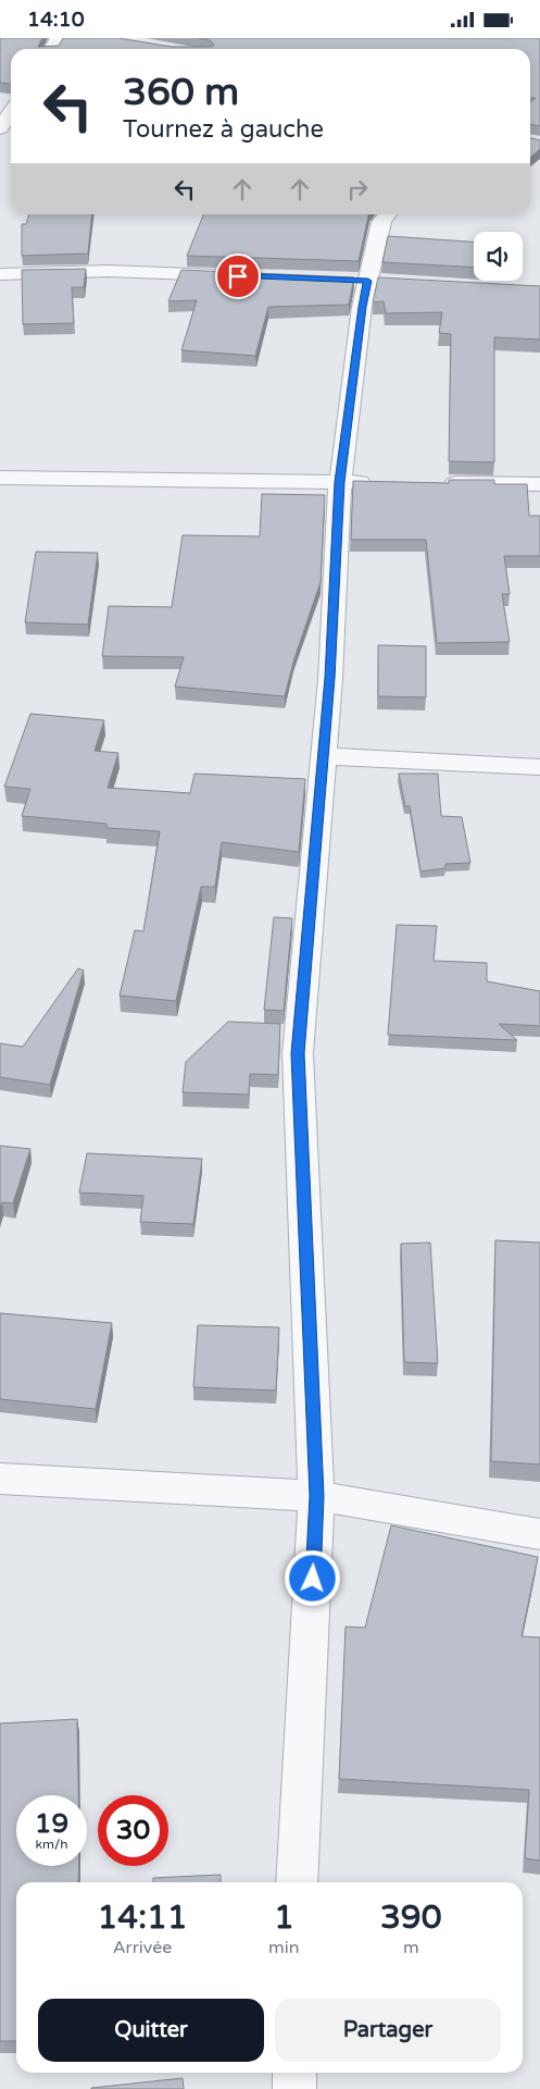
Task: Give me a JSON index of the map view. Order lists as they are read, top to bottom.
{
  "page": {
    "status": "14:10",
    "turn": ["360 m", "Tournez à gauche"],
    "speed": "19 km/h",
    "limit": "30",
    "eta": [
      "14:11",
      "Arrivée",
      "1",
      "min",
      "390",
      "m"
    ],
    "buttons": ["Quitter", "Partager"]
  }
}
